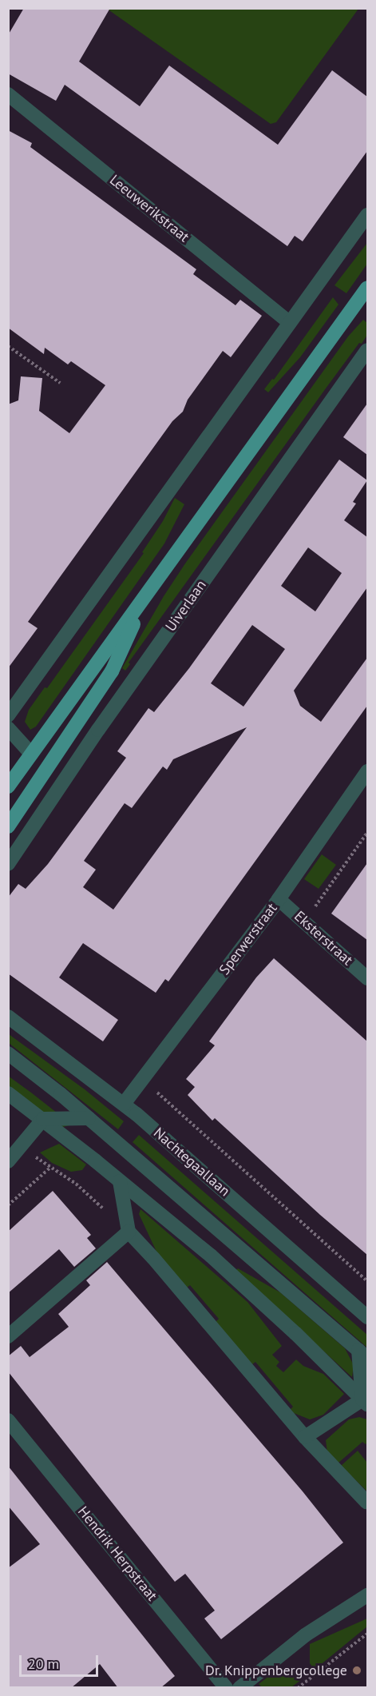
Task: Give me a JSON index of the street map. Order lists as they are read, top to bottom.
{
  "streets": {
    "street": [
      "Leeuwerikstraat",
      "Uiverlaan",
      "Eksterstraat",
      "Sperwerstraat",
      "Nachtegaallaan",
      "Hendrik Herpstraat"
    ]
  },
  "crossings": [
    ["Eksterstraat", "Sperwerstraat"],
    ["Sperwerstraat", "Nachtegaallaan"]
  ],
  "places": ["Dr. Knippenbergcollege"],
  "scale_bar": "20 m"
}
